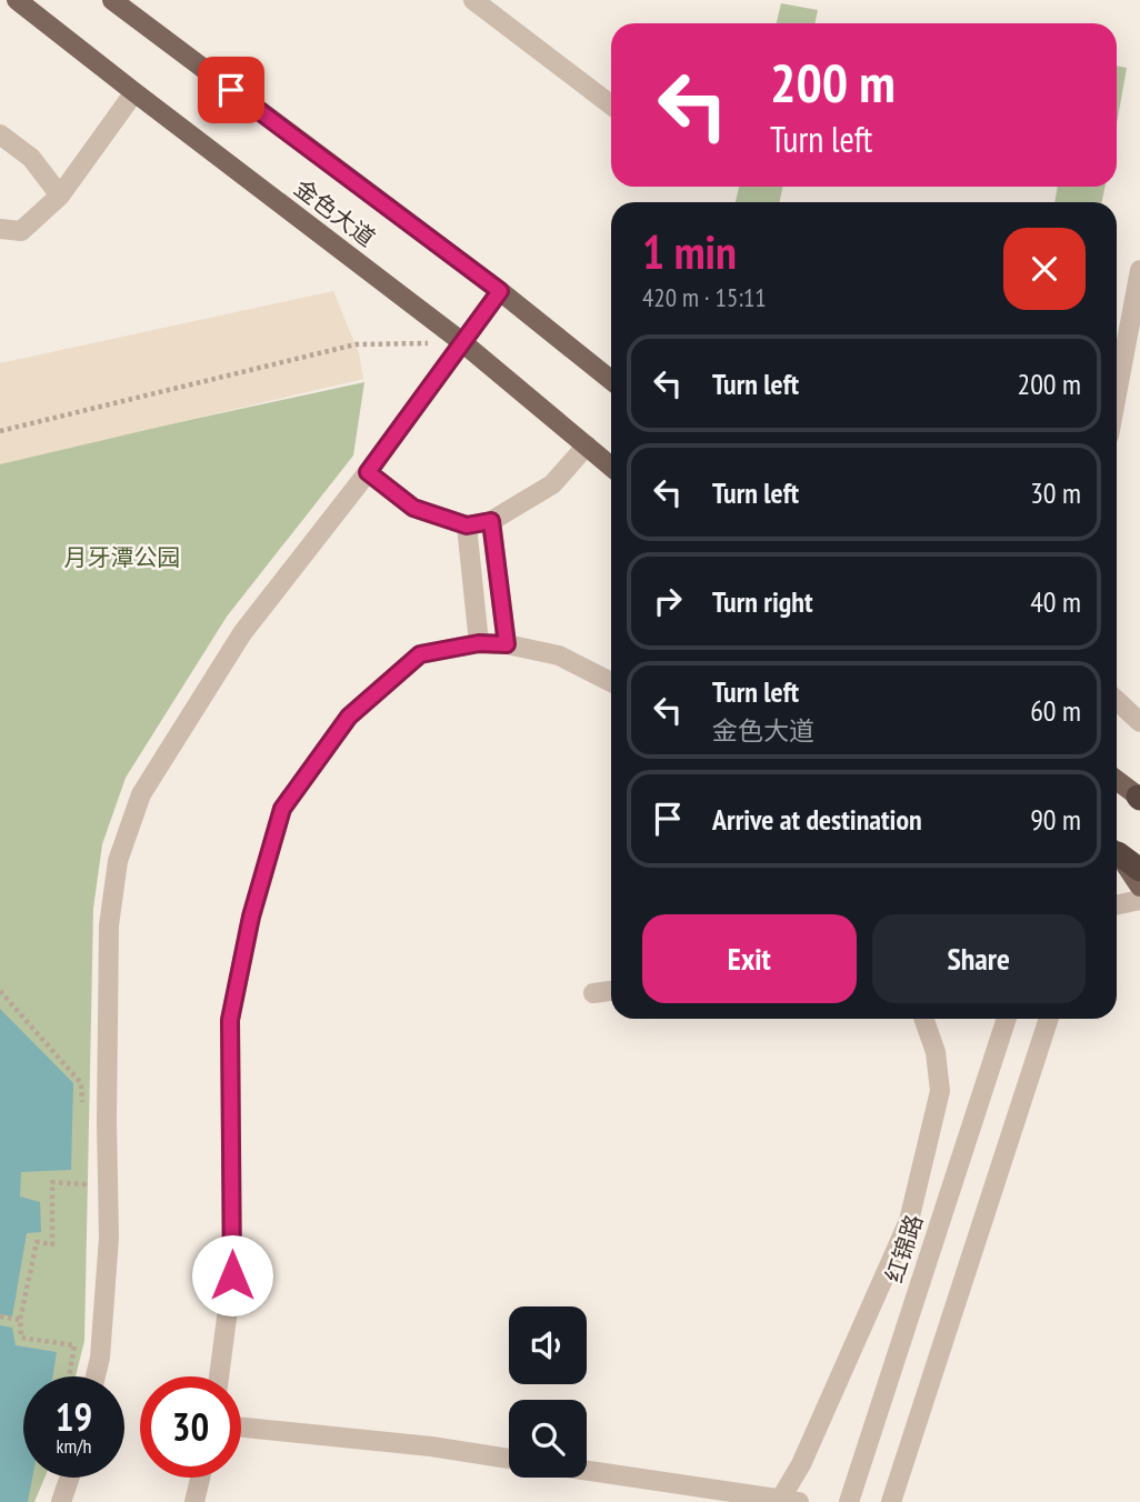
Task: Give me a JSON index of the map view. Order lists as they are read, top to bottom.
{
  "streets": {
    "main road": ["金色大道"],
    "street": ["红锦路"]
  },
  "parks": ["月牙潭公园"],
  "page": {
    "turn": ["200 m", "Turn left"],
    "heading": ["1 min", "420 m · 15:11"],
    "list": [
      {
        "name": "Turn left",
        "value": "200 m"
      },
      {
        "name": "Turn left",
        "value": "30 m"
      },
      {
        "name": "Turn right",
        "value": "40 m"
      },
      {
        "name": "Turn left",
        "note": "金色大道",
        "value": "60 m"
      },
      {
        "name": "Arrive at destination",
        "value": "90 m"
      }
    ],
    "buttons": ["Exit", "Share"],
    "speed": "19 km/h",
    "limit": "30"
  }
}
